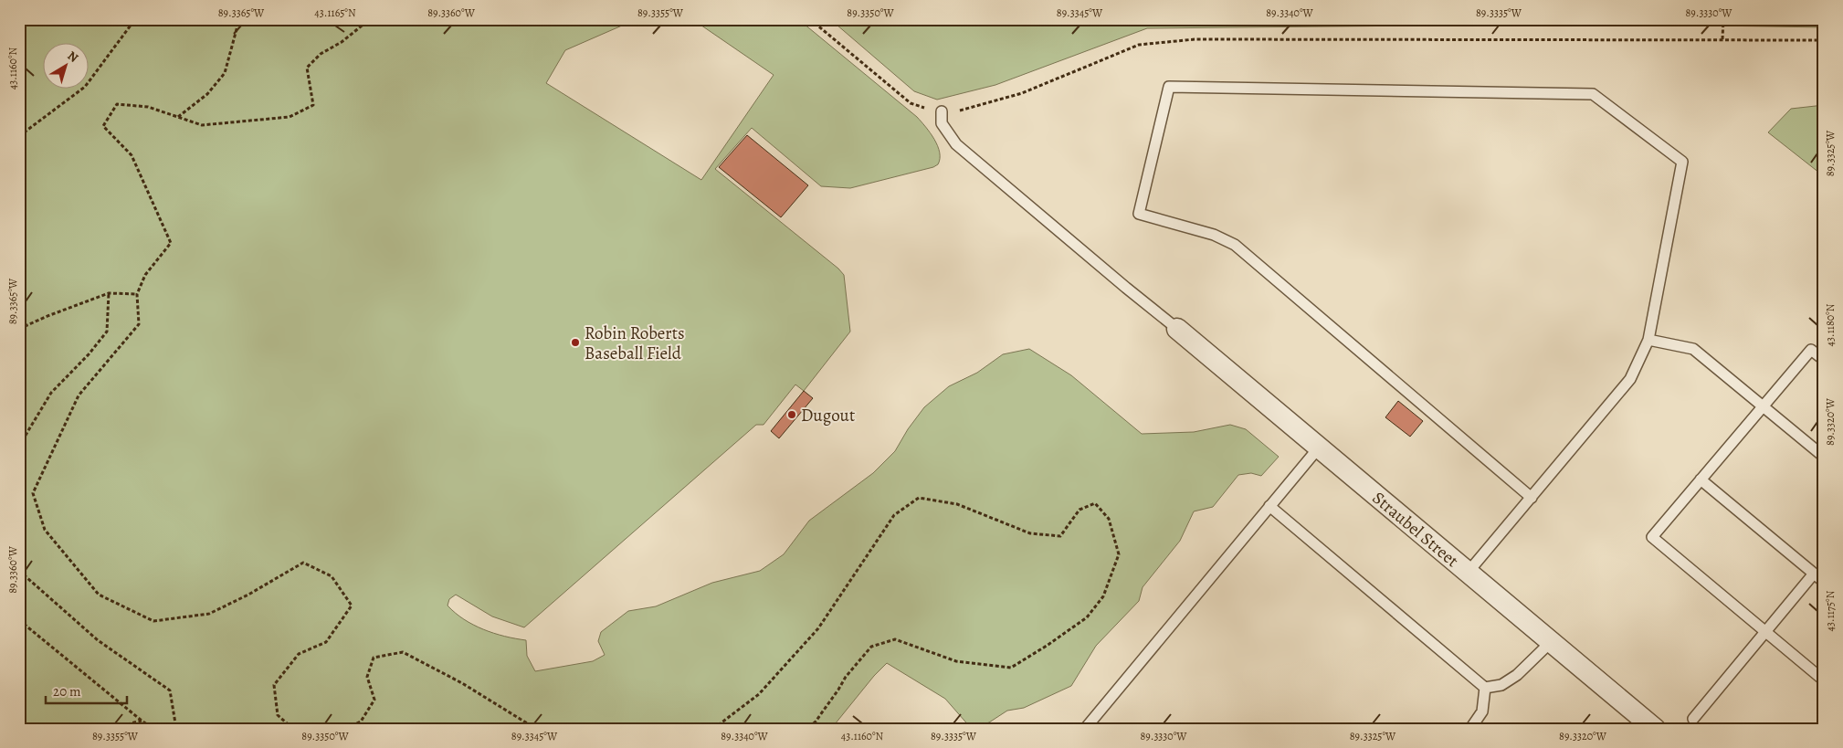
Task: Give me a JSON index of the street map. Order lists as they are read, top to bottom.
{
  "streets": {
    "street": ["Straubel Street"]
  },
  "places": ["Robin Roberts Baseball Field", "Dugout"],
  "scale_bar": "20 m",
  "north": "top right",
  "coordinates": [
    "89.3365°W",
    "43.1165°N",
    "89.3360°W",
    "89.3355°W",
    "89.3350°W",
    "89.3345°W",
    "89.3340°W",
    "89.3335°W",
    "89.3330°W",
    "43.1160°N",
    "89.3325°W",
    "43.1180°N",
    "89.3320°W",
    "43.1175°N"
  ]
}
